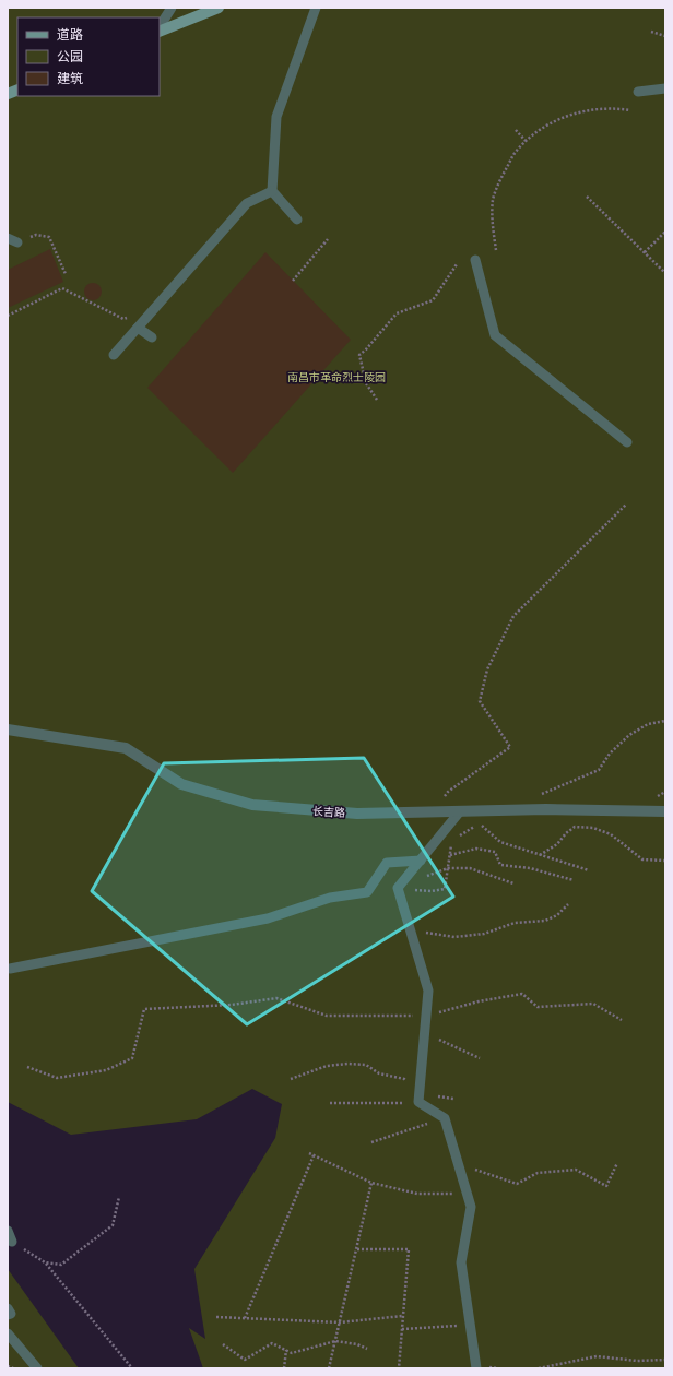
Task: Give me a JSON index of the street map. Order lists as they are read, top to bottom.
{
  "streets": {
    "street": ["长吉路"]
  },
  "parks": ["南昌市革命烈士陵园"],
  "legend": ["道路", "公园", "建筑"]
}
